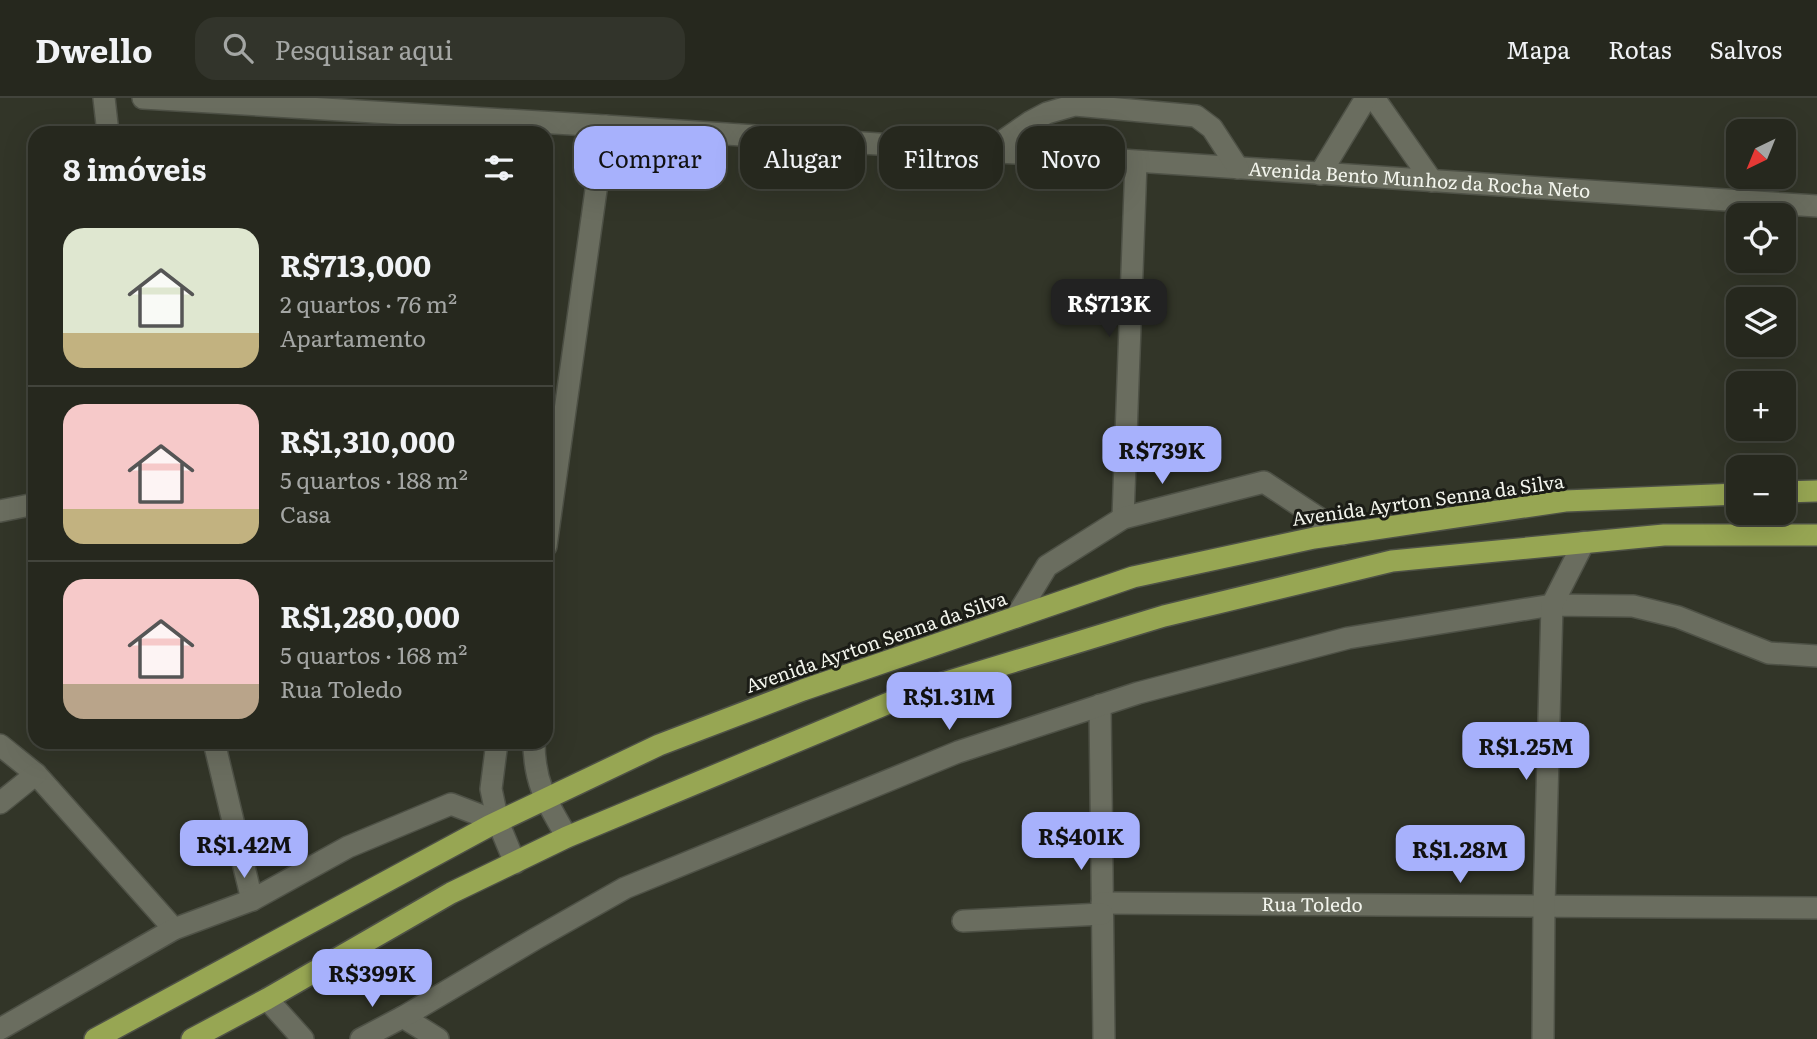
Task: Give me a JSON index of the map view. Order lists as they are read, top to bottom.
{
  "streets": {
    "highway": ["Avenida Ayrton Senna da Silva"],
    "street": ["Avenida Bento Munhoz da Rocha Neto", "Rua Toledo"]
  },
  "north": "bottom left",
  "page": {
    "header": "Dwello",
    "search": "Pesquisar aqui",
    "nav": ["Mapa", "Rotas", "Salvos"],
    "map_buttons": ["+", "−"],
    "chip": [
      "Comprar",
      "Alugar",
      "Filtros",
      "Novo"
    ],
    "heading": "8 imóveis",
    "list": [
      {
        "name": "R$713,000",
        "note": "2 quartos · 76 m² · Apartamento"
      },
      {
        "name": "R$1,310,000",
        "note": "5 quartos · 188 m² · Casa"
      },
      {
        "name": "R$1,280,000",
        "note": "5 quartos · 168 m² · Rua Toledo"
      }
    ],
    "price": [
      "R$713K",
      "R$739K",
      "R$1.31M",
      "R$1.25M",
      "R$401K",
      "R$1.42M",
      "R$1.28M",
      "R$399K"
    ]
  }
}
